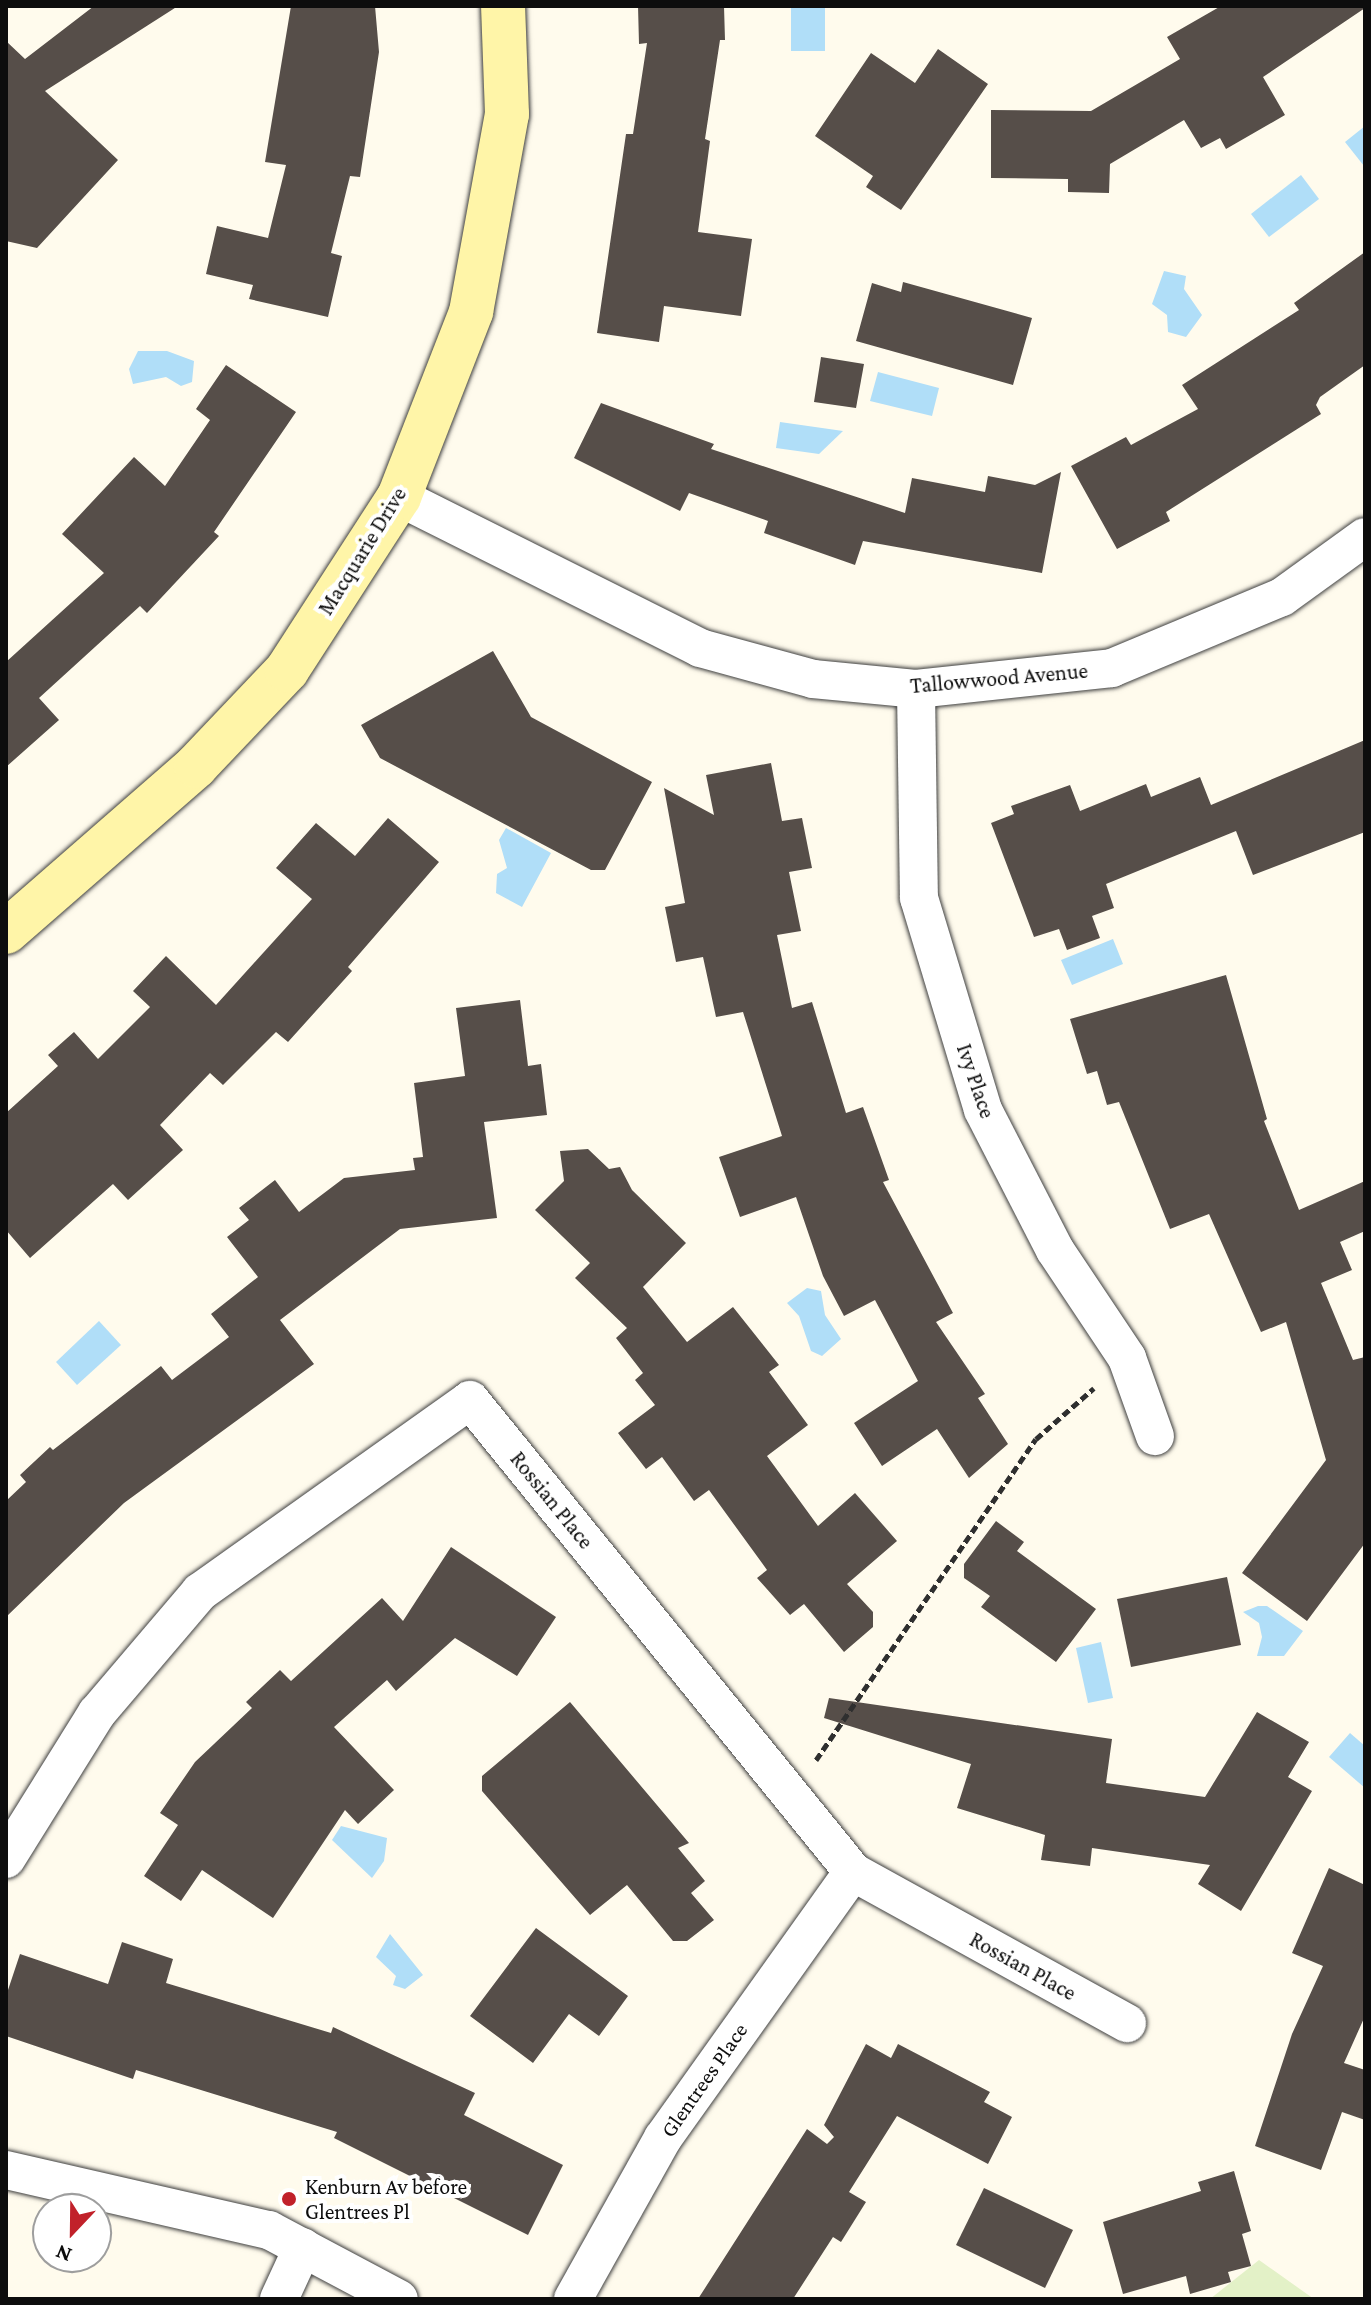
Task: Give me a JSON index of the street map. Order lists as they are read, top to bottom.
{
  "streets": {
    "main road": ["Macquarie Drive"],
    "street": [
      "Tallowwood Avenue",
      "Ivy Place",
      "Rossian Place",
      "Glentrees Place"
    ]
  },
  "crossings": [
    ["Macquarie Drive", "Tallowwood Avenue"],
    ["Tallowwood Avenue", "Ivy Place"],
    ["Rossian Place", "Glentrees Place"]
  ],
  "places": ["Kenburn Av before Glentrees Pl"],
  "north": "bottom"
}
